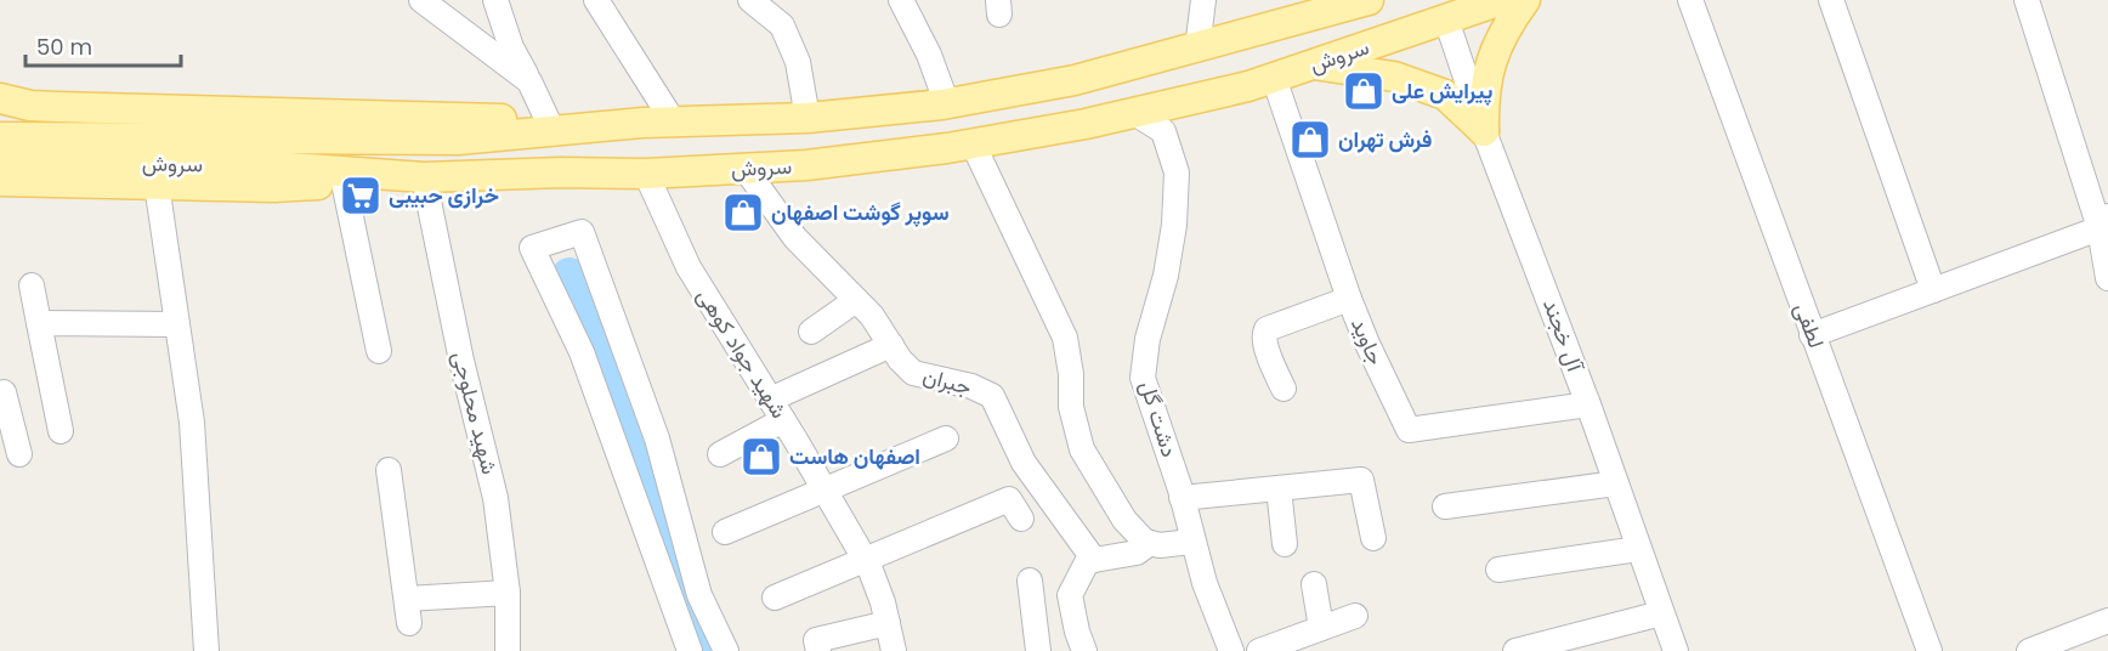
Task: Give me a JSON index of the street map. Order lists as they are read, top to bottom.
{
  "streets": {
    "main road": ["سروش"],
    "street": [
      "لطفی",
      "آل خجند",
      "جاوید",
      "شهید جواد کوهی",
      "جبران",
      "شهید محلوجی",
      "دشت گل"
    ]
  },
  "crossings": [
    ["سروش", "آل خجند"],
    ["سروش", "جاوید"],
    ["سروش", "شهید جواد کوهی"],
    ["سروش", "جبران"],
    ["سروش", "شهید محلوجی"],
    ["سروش", "دشت گل"],
    ["آل خجند", "جاوید"]
  ],
  "places": {
    "shop": [
      "پیرایش علی",
      "فرش تهران",
      "سوپر گوشت اصفهان",
      "اصفهان هاست"
    ],
    "supermarket": ["خرازی حبیبی"]
  },
  "scale_bar": "50 m"
}
